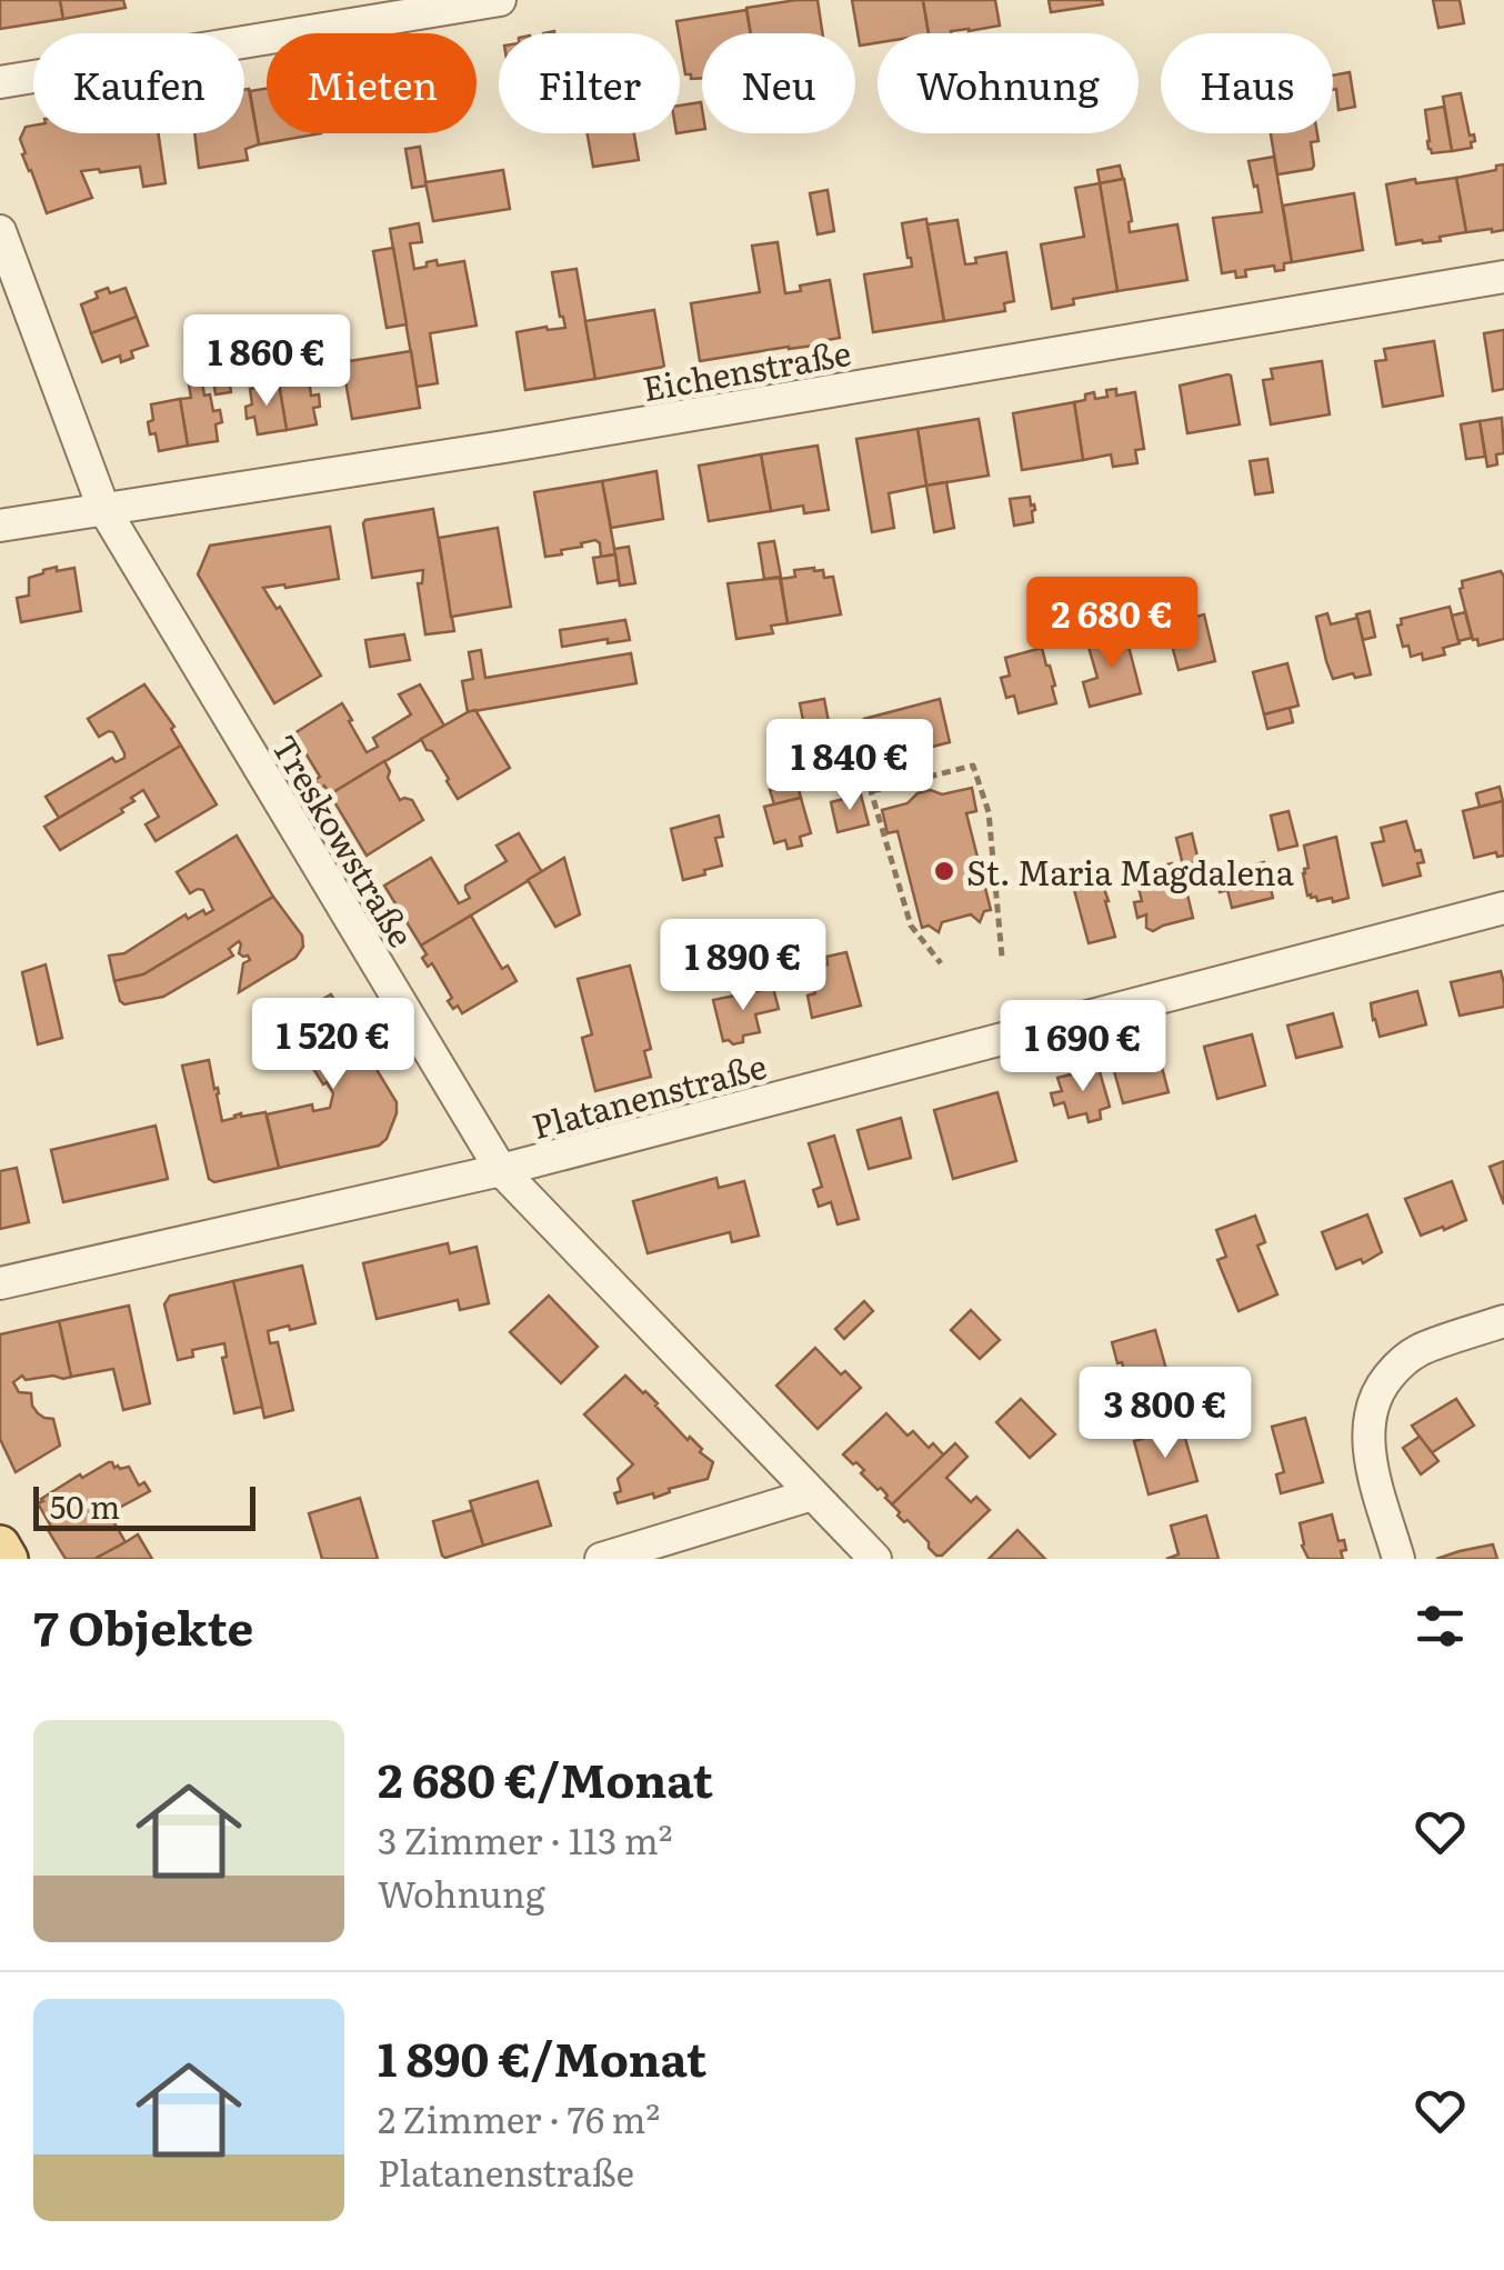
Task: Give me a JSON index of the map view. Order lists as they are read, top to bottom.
{
  "streets": {
    "street": ["Eichenstraße", "Treskowstraße", "Platanenstraße"]
  },
  "crossings": [
    ["Eichenstraße", "Treskowstraße"],
    ["Treskowstraße", "Platanenstraße"]
  ],
  "places": ["St. Maria Magdalena"],
  "scale_bar": "50 m",
  "page": {
    "chip": [
      "Kaufen",
      "Mieten",
      "Filter",
      "Neu",
      "Wohnung",
      "Haus"
    ],
    "price": [
      "1 860 €",
      "2 680 €",
      "1 840 €",
      "1 890 €",
      "1 520 €",
      "1 690 €",
      "3 800 €"
    ],
    "scale": "50 m",
    "heading": "7 Objekte",
    "list": [
      {
        "name": "2 680 €/Monat",
        "note": "3 Zimmer · 113 m² · Wohnung"
      },
      {
        "name": "1 890 €/Monat",
        "note": "2 Zimmer · 76 m² · Platanenstraße"
      }
    ]
  }
}
